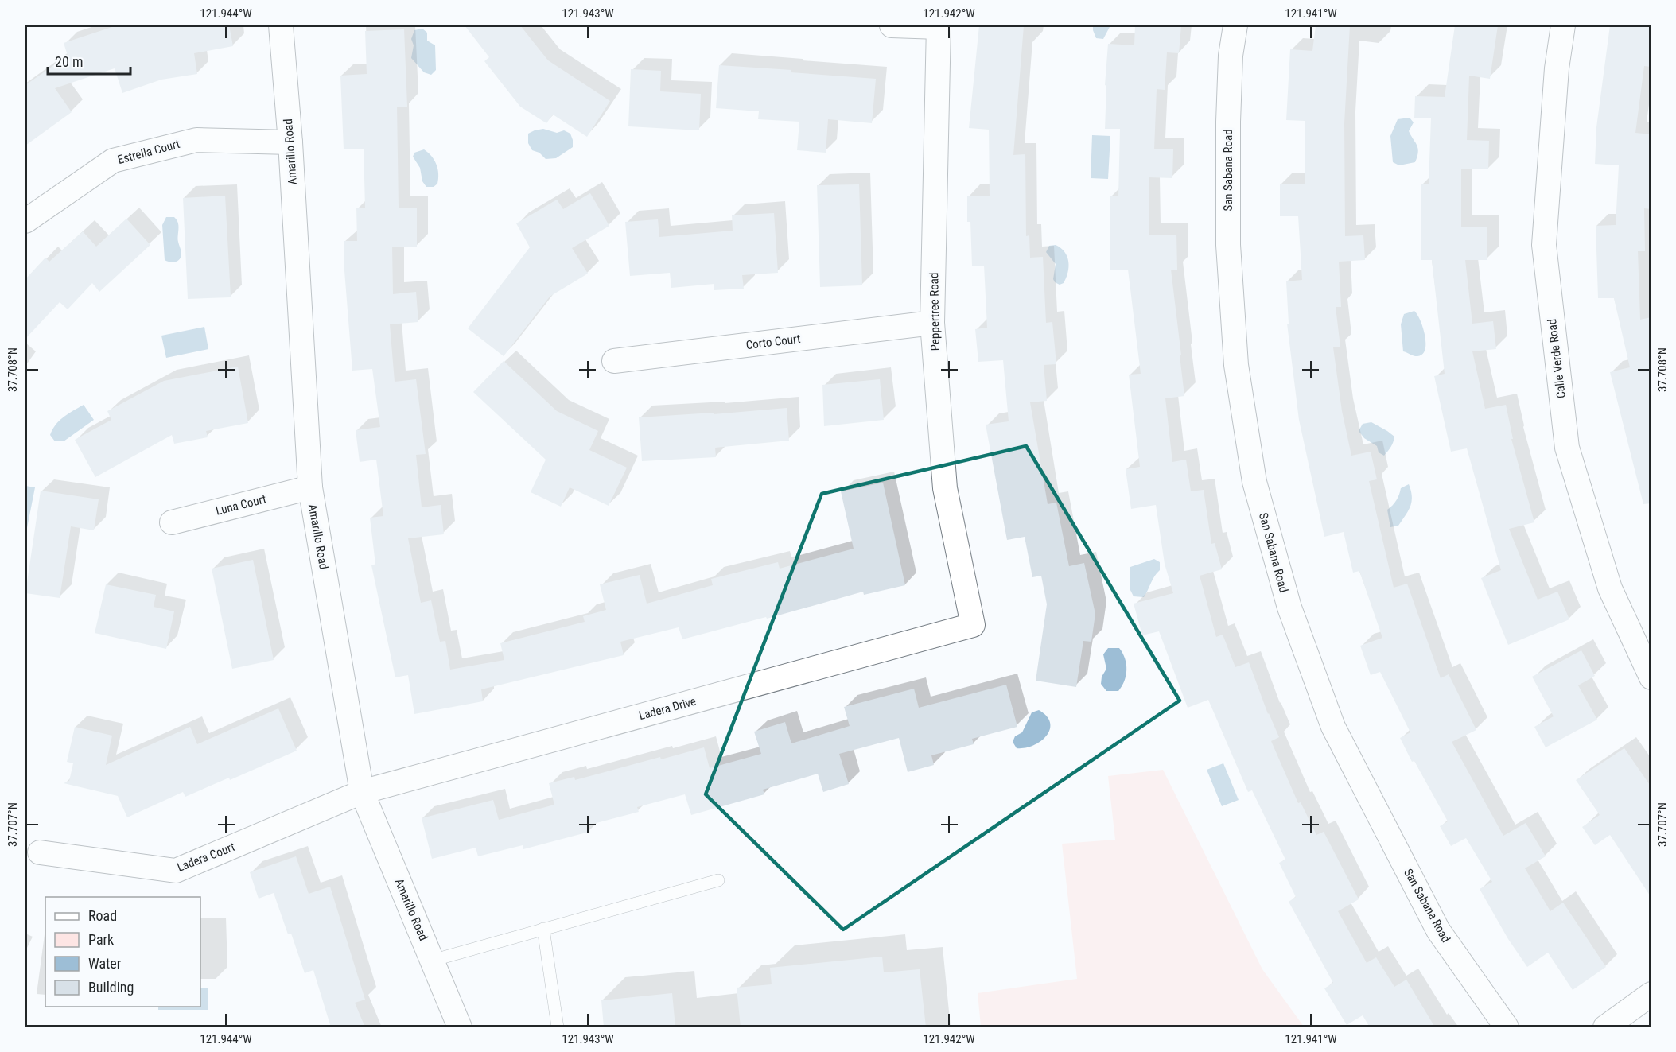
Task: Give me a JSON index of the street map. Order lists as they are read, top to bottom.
{
  "streets": {
    "street": [
      "Estrella Court",
      "Amarillo Road",
      "San Sabana Road",
      "Peppertree Road",
      "Corto Court",
      "Calle Verde Road",
      "Luna Court",
      "Ladera Drive",
      "Ladera Court"
    ]
  },
  "crossings": [
    ["Estrella Court", "Amarillo Road"],
    ["Amarillo Road", "Luna Court"],
    ["Amarillo Road", "Ladera Drive"],
    ["Amarillo Road", "Ladera Court"],
    ["Peppertree Road", "Corto Court"],
    ["Peppertree Road", "Ladera Drive"],
    ["Ladera Drive", "Ladera Court"]
  ],
  "legend": [
    "Road",
    "Park",
    "Water",
    "Building"
  ],
  "scale_bar": "20 m",
  "coordinates": [
    "121.944°W",
    "121.943°W",
    "121.942°W",
    "121.941°W",
    "37.708°N",
    "37.707°N"
  ]
}
